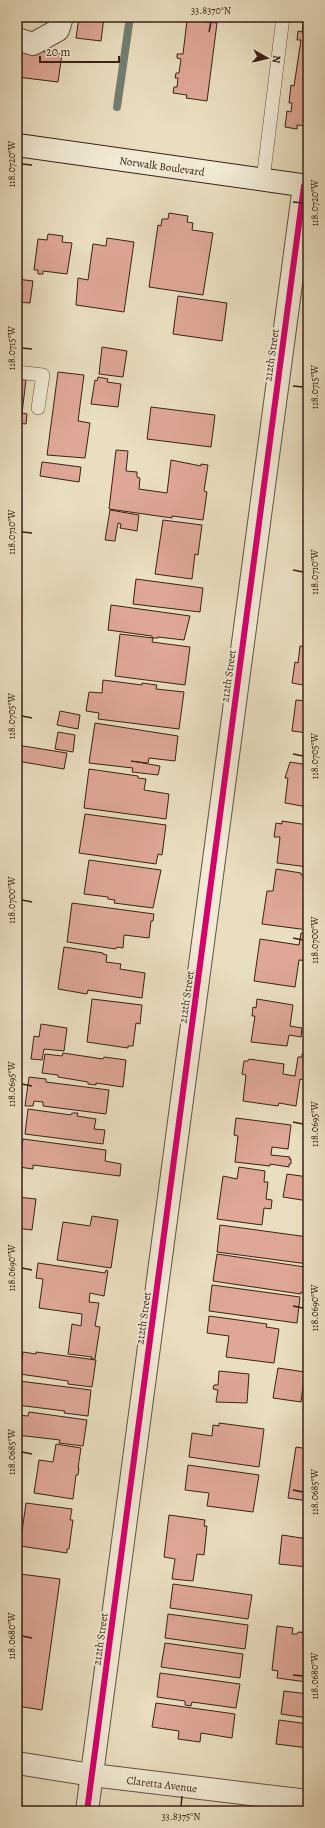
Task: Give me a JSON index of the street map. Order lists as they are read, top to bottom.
{
  "streets": {
    "street": ["Norwalk Boulevard", "212th Street", "Claretta Avenue"]
  },
  "crossings": [
    ["Norwalk Boulevard", "212th Street"],
    ["212th Street", "Claretta Avenue"]
  ],
  "scale_bar": "20 m",
  "north": "right",
  "coordinates": [
    "33.8370°N",
    "118.0720°W",
    "118.0715°W",
    "118.0710°W",
    "118.0705°W",
    "118.0700°W",
    "118.0695°W",
    "118.0690°W",
    "118.0685°W",
    "118.0680°W",
    "33.8375°N"
  ]
}
